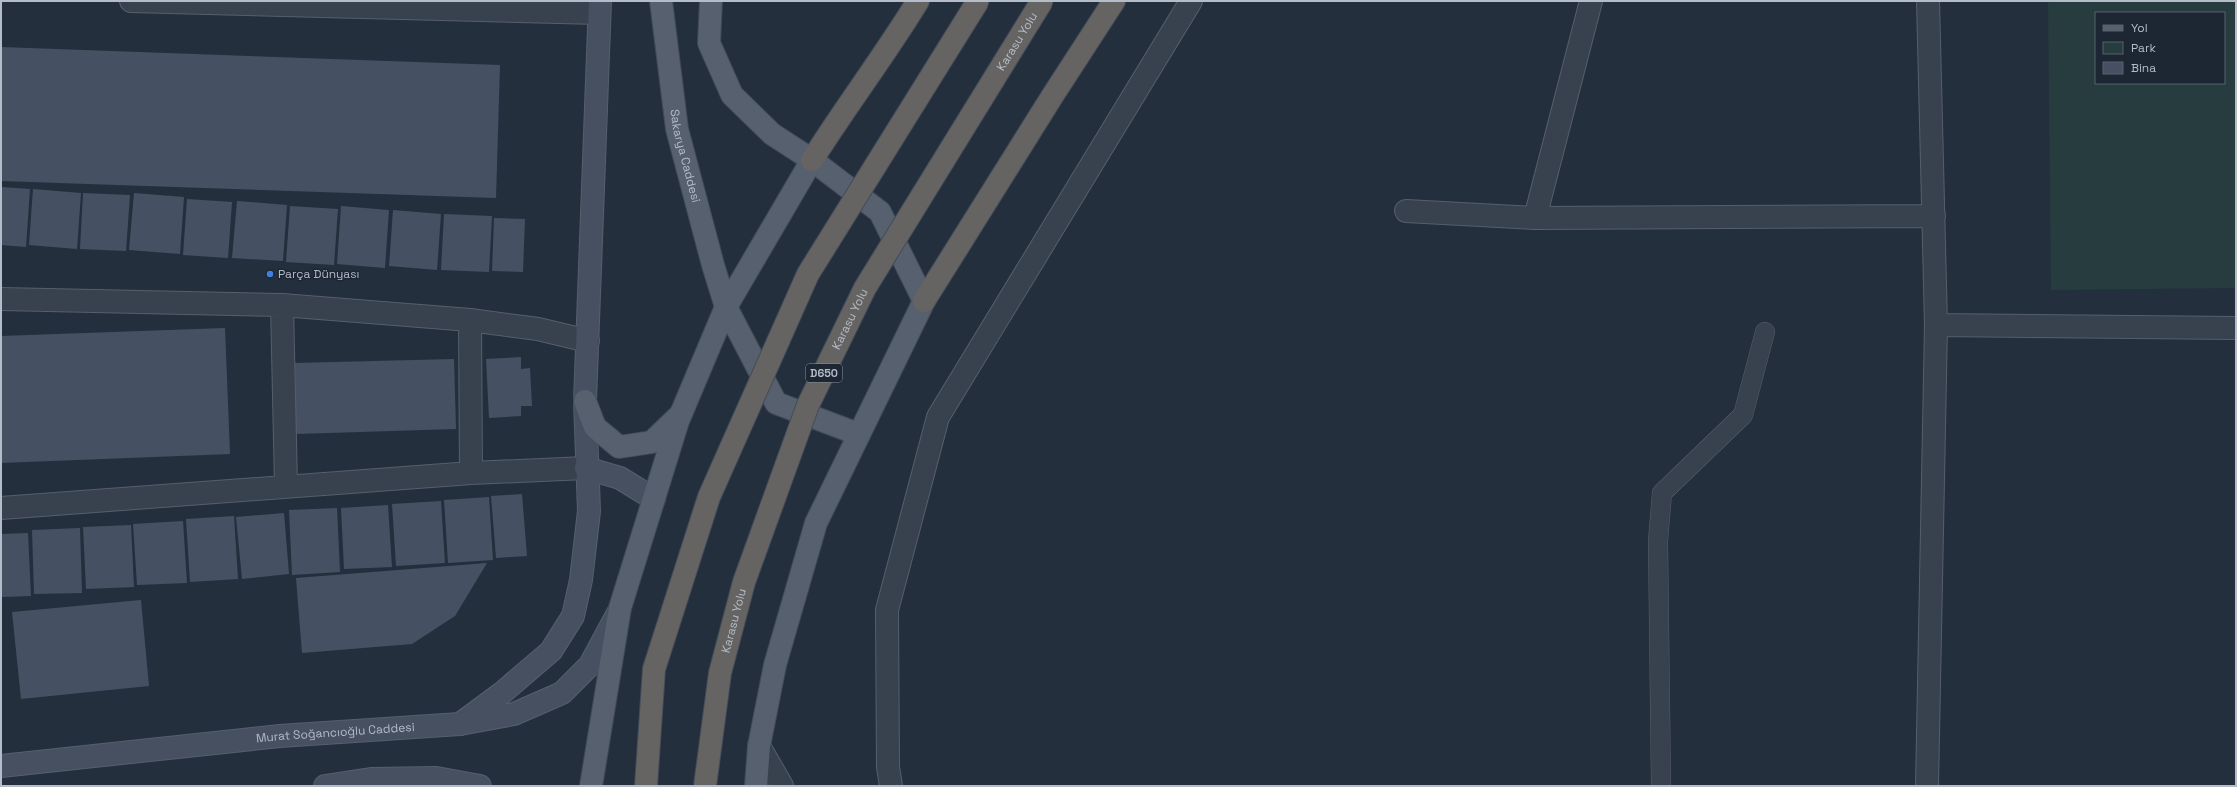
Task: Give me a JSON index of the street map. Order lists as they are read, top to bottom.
{
  "streets": {
    "highway": ["Karasu Yolu", "D650"],
    "main road": ["Sakarya Caddesi", "Murat Soğancıoğlu Caddesi"]
  },
  "places": ["Parça Dünyası"],
  "legend": ["Yol", "Park", "Bina"]
}
